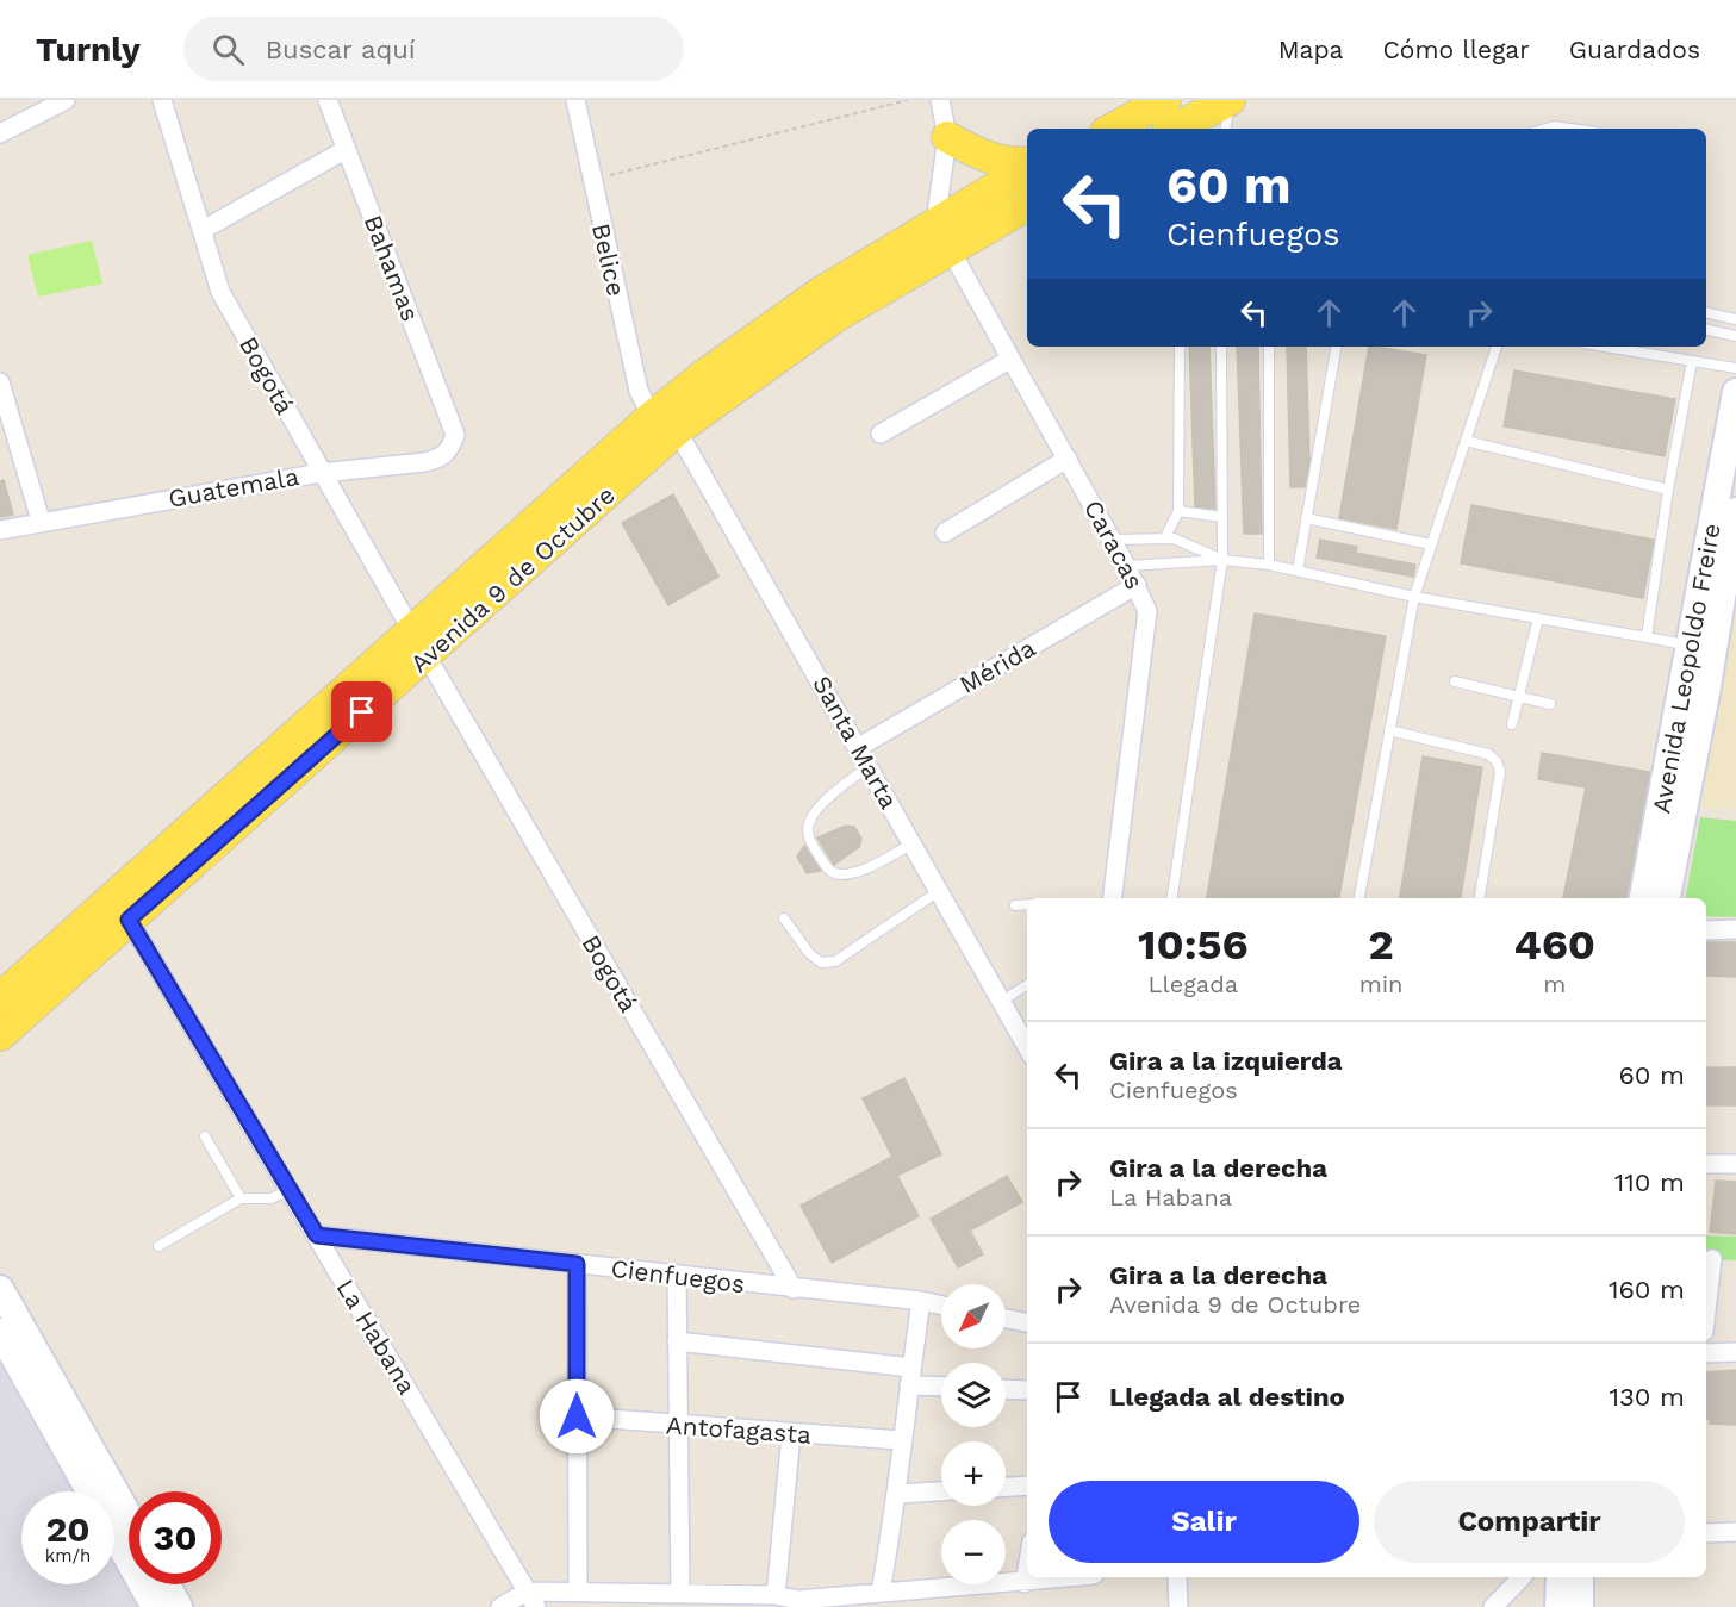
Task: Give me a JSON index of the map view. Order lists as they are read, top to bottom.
{
  "streets": {
    "main road": ["Avenida 9 de Octubre", "Avenida Leopoldo Freire"],
    "street": [
      "Belice",
      "Bahamas",
      "Bogotá",
      "Guatemala",
      "Caracas",
      "Mérida",
      "Santa Marta",
      "Cienfuegos",
      "La Habana",
      "Antofagasta"
    ]
  },
  "crossings": [
    ["Belice", "Avenida 9 de Octubre"],
    ["Belice", "Santa Marta"],
    ["Bahamas", "Guatemala"],
    ["Bogotá", "Guatemala"],
    ["Bogotá", "Avenida 9 de Octubre"],
    ["Bogotá", "Cienfuegos"],
    ["Caracas", "Avenida 9 de Octubre"],
    ["Caracas", "Mérida"],
    ["Avenida 9 de Octubre", "Santa Marta"],
    ["Avenida 9 de Octubre", "La Habana"],
    ["Mérida", "Santa Marta"],
    ["Cienfuegos", "La Habana"]
  ],
  "north": "bottom left",
  "page": {
    "header": "Turnly",
    "search": "Buscar aquí",
    "nav": ["Mapa", "Cómo llegar", "Guardados"],
    "turn": ["60 m", "Cienfuegos"],
    "eta": [
      "10:56",
      "Llegada",
      "2",
      "min",
      "460",
      "m"
    ],
    "list": [
      {
        "name": "Gira a la izquierda",
        "note": "Cienfuegos",
        "value": "60 m"
      },
      {
        "name": "Gira a la derecha",
        "note": "La Habana",
        "value": "110 m"
      },
      {
        "name": "Gira a la derecha",
        "note": "Avenida 9 de Octubre",
        "value": "160 m"
      },
      {
        "name": "Llegada al destino",
        "value": "130 m"
      }
    ],
    "map_buttons": ["+", "−"],
    "buttons": ["Salir", "Compartir"],
    "speed": "20 km/h",
    "limit": "30"
  }
}
